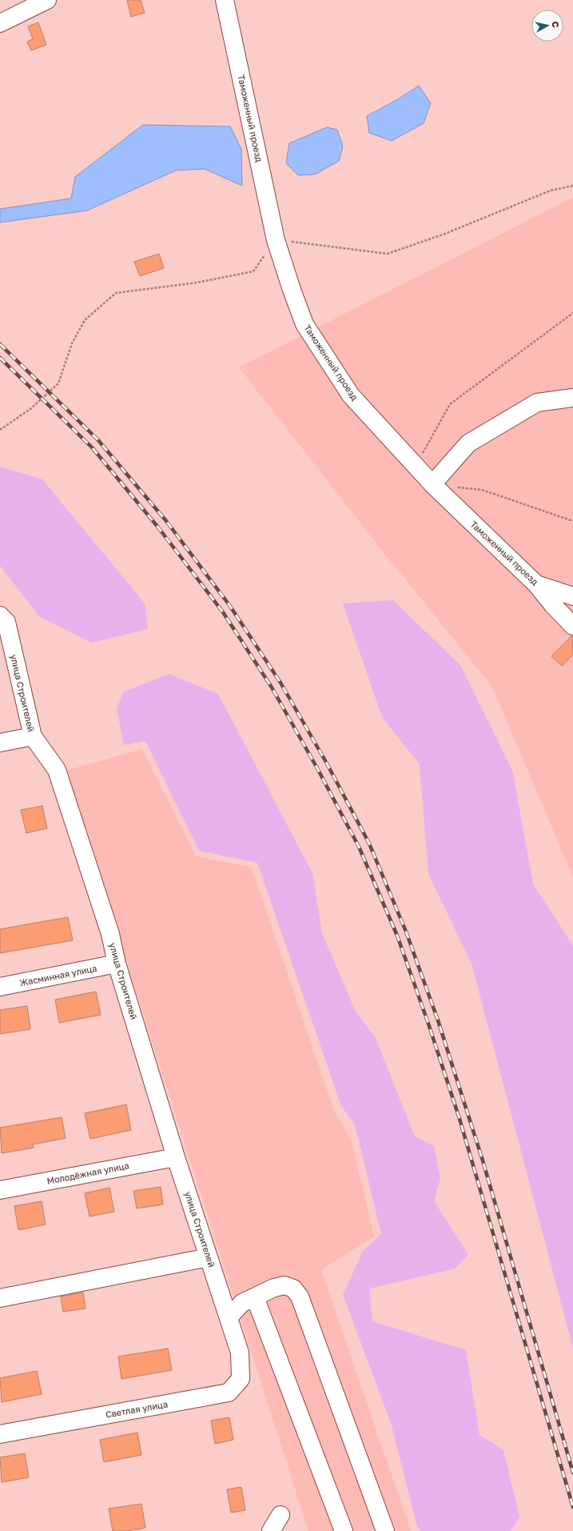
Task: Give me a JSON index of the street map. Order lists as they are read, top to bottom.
{
  "streets": {
    "street": [
      "Таможенный проезд",
      "улица Строителей",
      "Жасминная улица",
      "Молодёжная улица",
      "Светлая улица"
    ]
  },
  "crossings": [
    ["улица Строителей", "Жасминная улица"],
    ["улица Строителей", "Молодёжная улица"],
    ["улица Строителей", "Светлая улица"]
  ],
  "north": "right"
}
